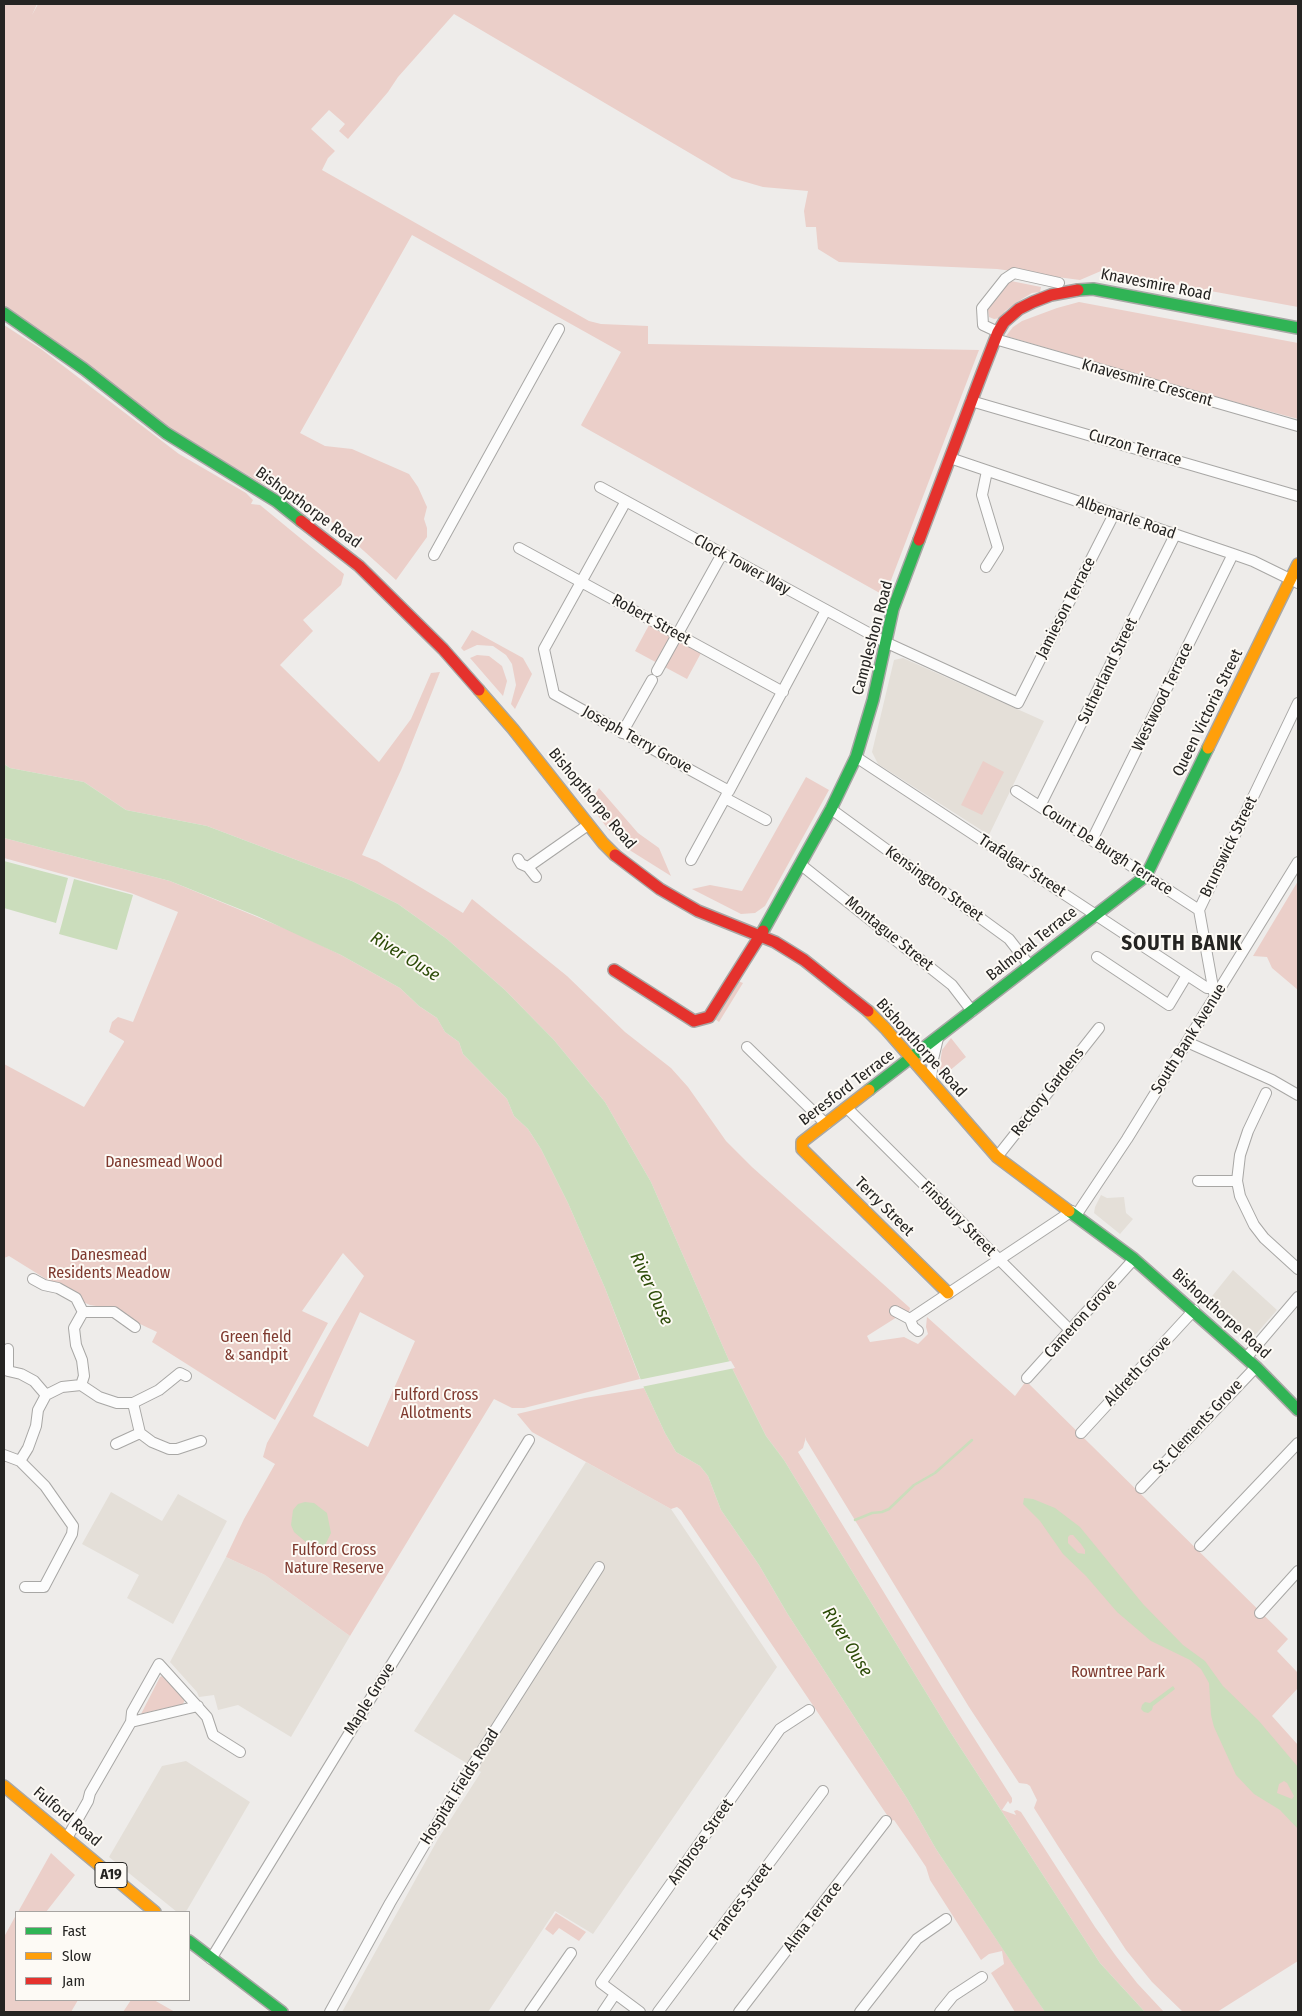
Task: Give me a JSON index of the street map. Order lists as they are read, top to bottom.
{
  "streets": {
    "street": [
      "Knavesmire Road",
      "Knavesmire Crescent",
      "Curzon Terrace",
      "Bishopthorpe Road",
      "Albemarle Road",
      "Clock Tower Way",
      "Jamieson Terrace",
      "Robert Street",
      "Campleshon Road",
      "Sutherland Street",
      "Westwood Terrace",
      "Queen Victoria Street",
      "Joseph Terry Grove",
      "Brunswick Street",
      "Count De Burgh Terrace",
      "Trafalgar Street",
      "Kensington Street",
      "Montague Street",
      "Balmoral Terrace",
      "South Bank Avenue",
      "Beresford Terrace",
      "Rectory Gardens",
      "Terry Street",
      "Finsbury Street",
      "Cameron Grove",
      "Aldreth Grove",
      "St. Clements Grove",
      "Maple Grove",
      "Hospital Fields Road",
      "Fulford Road",
      "Ambrose Street",
      "A19",
      "Frances Street",
      "Alma Terrace"
    ]
  },
  "crossings": [
    ["Knavesmire Road", "Knavesmire Crescent"],
    ["Knavesmire Road", "Campleshon Road"],
    ["Knavesmire Crescent", "Campleshon Road"],
    ["Curzon Terrace", "Campleshon Road"],
    ["Bishopthorpe Road", "Campleshon Road"],
    ["Bishopthorpe Road", "Balmoral Terrace"],
    ["Bishopthorpe Road", "South Bank Avenue"],
    ["Bishopthorpe Road", "Beresford Terrace"],
    ["Bishopthorpe Road", "Rectory Gardens"],
    ["Bishopthorpe Road", "Cameron Grove"],
    ["Bishopthorpe Road", "Aldreth Grove"],
    ["Bishopthorpe Road", "St. Clements Grove"],
    ["Albemarle Road", "Jamieson Terrace"],
    ["Albemarle Road", "Campleshon Road"],
    ["Albemarle Road", "Sutherland Street"],
    ["Albemarle Road", "Westwood Terrace"],
    ["Albemarle Road", "Queen Victoria Street"],
    ["Clock Tower Way", "Jamieson Terrace"],
    ["Clock Tower Way", "Campleshon Road"],
    ["Clock Tower Way", "Joseph Terry Grove"],
    ["Robert Street", "Joseph Terry Grove"],
    ["Campleshon Road", "Trafalgar Street"],
    ["Campleshon Road", "Kensington Street"],
    ["Campleshon Road", "Montague Street"],
    ["Sutherland Street", "Count De Burgh Terrace"],
    ["Westwood Terrace", "Count De Burgh Terrace"],
    ["Queen Victoria Street", "Count De Burgh Terrace"],
    ["Queen Victoria Street", "Balmoral Terrace"],
    ["Brunswick Street", "Count De Burgh Terrace"],
    ["Brunswick Street", "Trafalgar Street"],
    ["Brunswick Street", "South Bank Avenue"],
    ["Count De Burgh Terrace", "Balmoral Terrace"],
    ["Trafalgar Street", "Balmoral Terrace"],
    ["Kensington Street", "Balmoral Terrace"],
    ["Montague Street", "Balmoral Terrace"],
    ["Balmoral Terrace", "Beresford Terrace"],
    ["Beresford Terrace", "Terry Street"],
    ["Beresford Terrace", "Finsbury Street"],
    ["Finsbury Street", "Cameron Grove"]
  ],
  "districts": ["SOUTH BANK"],
  "water": ["River Ouse"],
  "parks": [
    "Danesmead Wood",
    "Danesmead Residents Meadow",
    "Green field & sandpit",
    "Fulford Cross Allotments",
    "Fulford Cross Nature Reserve",
    "Rowntree Park"
  ],
  "legend": ["Fast", "Slow", "Jam"]
}
